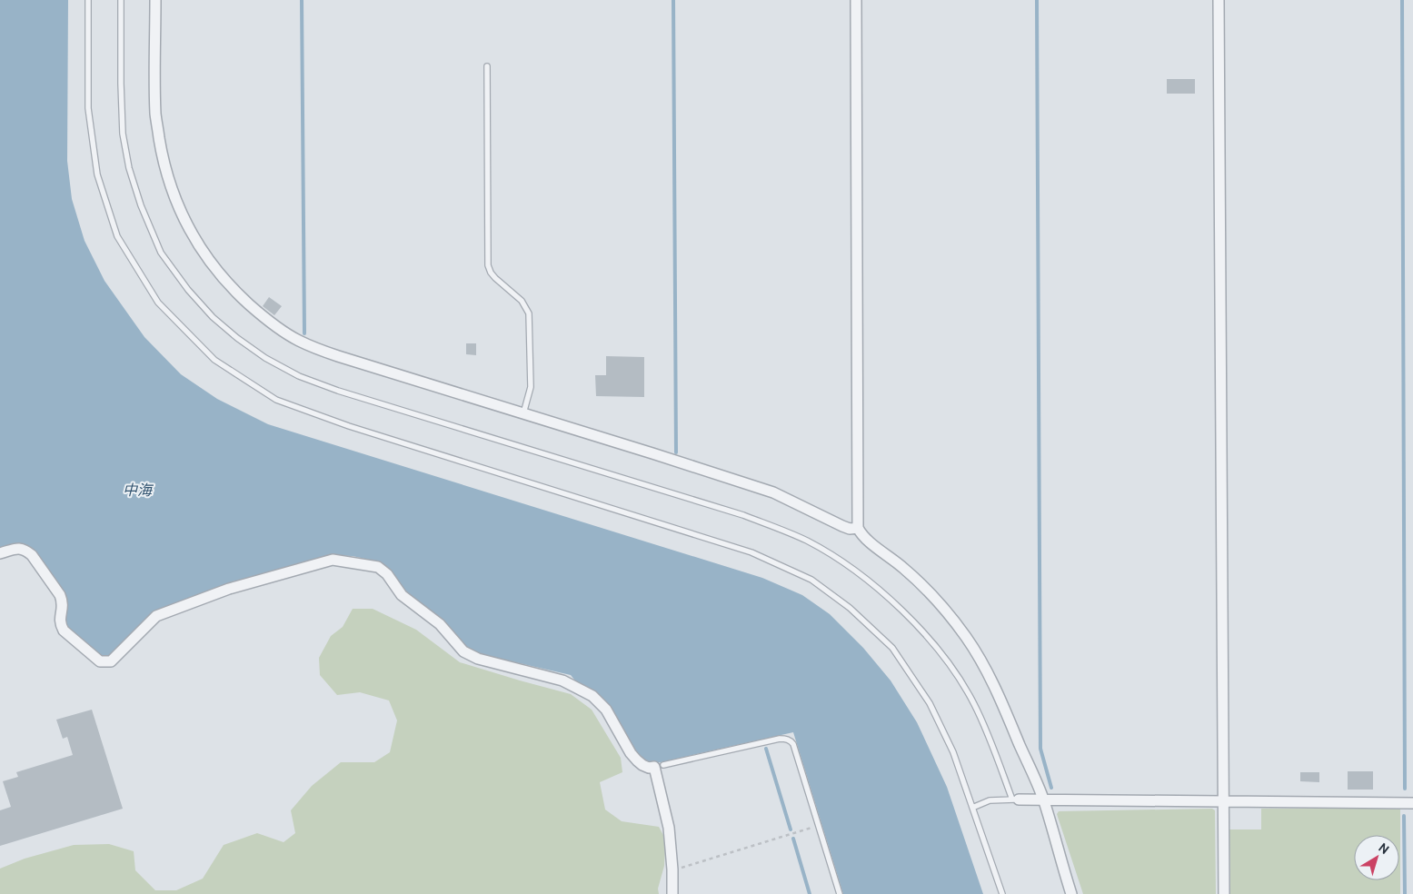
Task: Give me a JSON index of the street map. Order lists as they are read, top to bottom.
{
  "water": ["中海"],
  "north": "top right"
}
